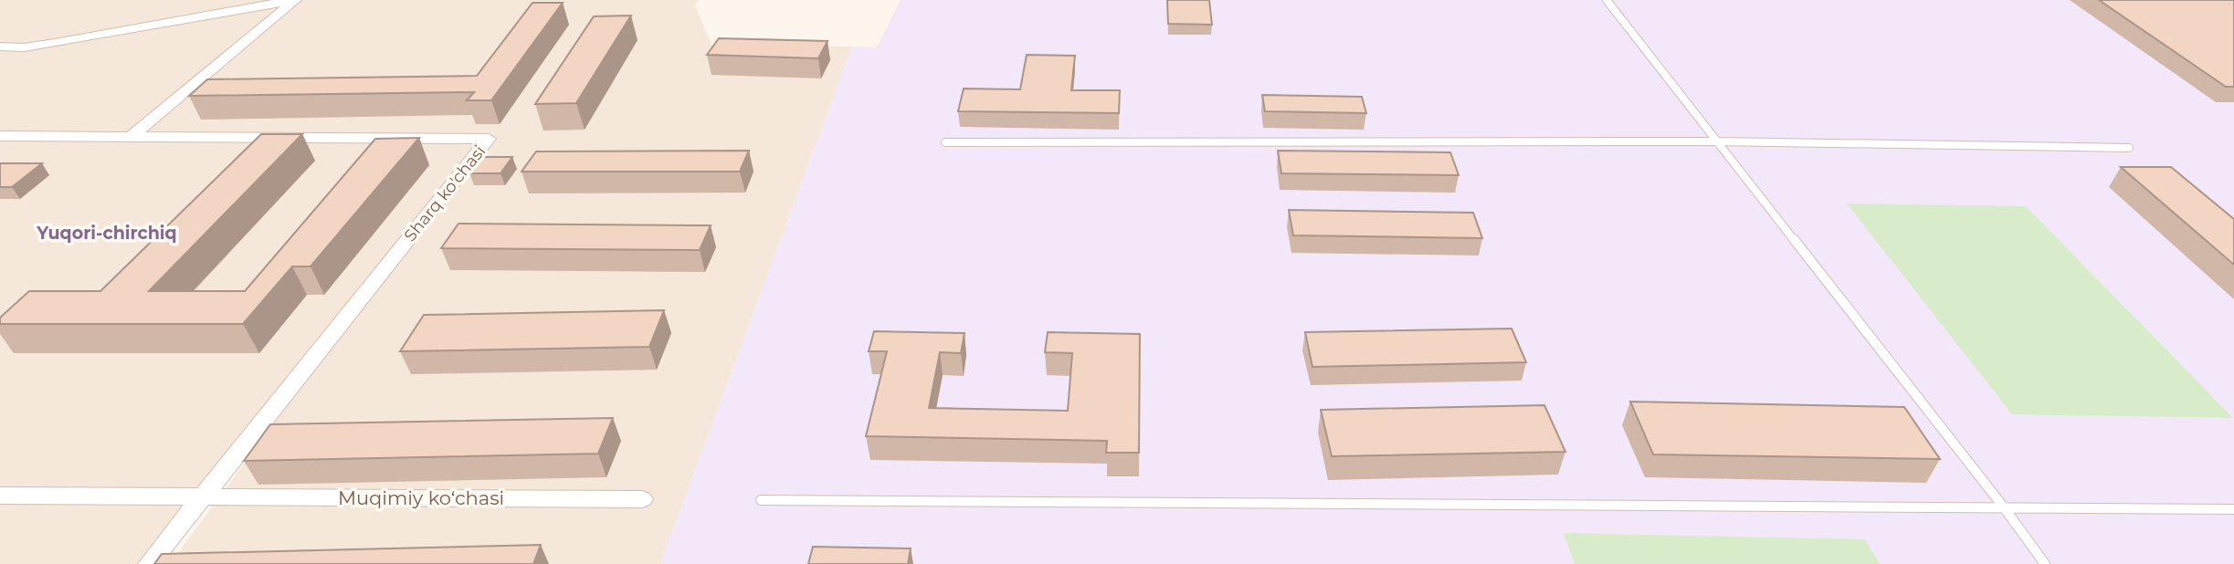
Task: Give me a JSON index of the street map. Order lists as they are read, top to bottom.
{
  "streets": {
    "street": ["Sharq ko'chasi", "Muqimiy ko‘chasi"]
  },
  "crossings": [
    ["Sharq ko'chasi", "Muqimiy ko‘chasi"]
  ],
  "districts": ["Yuqori-chirchiq"]
}
